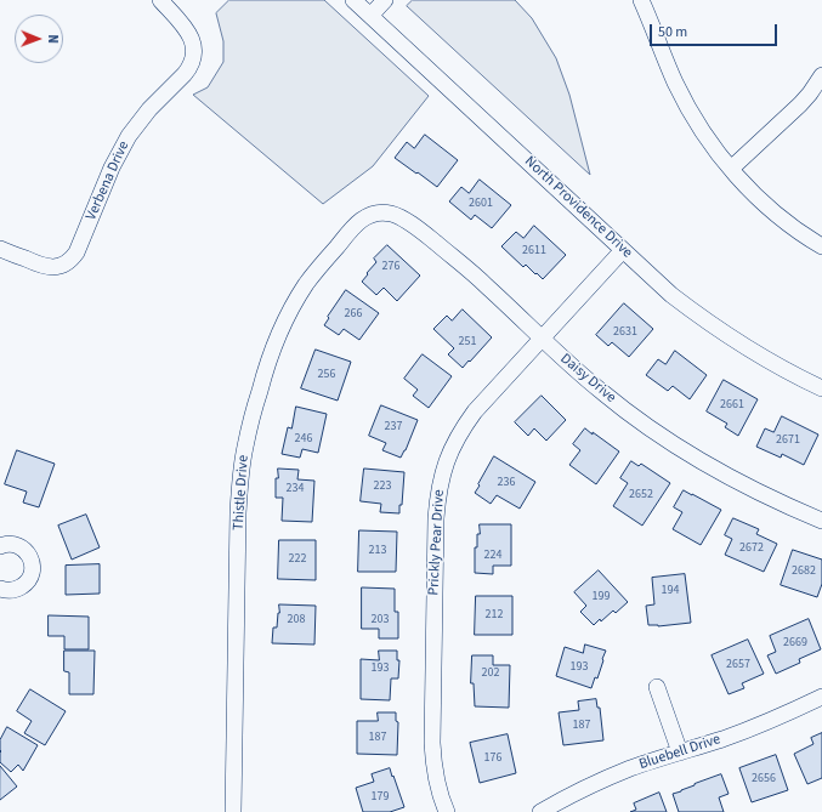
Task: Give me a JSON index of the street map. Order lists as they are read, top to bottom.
{
  "streets": {
    "street": [
      "Verbena Drive",
      "North Providence Drive",
      "Daisy Drive",
      "Thistle Drive",
      "Prickly Pear Drive",
      "Bluebell Drive"
    ]
  },
  "crossings": [
    ["North Providence Drive", "Prickly Pear Drive"],
    ["Daisy Drive", "Thistle Drive"],
    ["Daisy Drive", "Prickly Pear Drive"]
  ],
  "house_numbers": [
    "2601",
    "2611",
    "276",
    "266",
    "2631",
    "251",
    "256",
    "2661",
    "237",
    "246",
    "2671",
    "236",
    "223",
    "234",
    "2652",
    "2672",
    "213",
    "224",
    "222",
    "2682",
    "194",
    "199",
    "212",
    "208",
    "203",
    "2669",
    "2657",
    "193",
    "193",
    "202",
    "187",
    "187",
    "176",
    "2656",
    "179"
  ],
  "scale_bar": "50 m",
  "north": "right"
}
